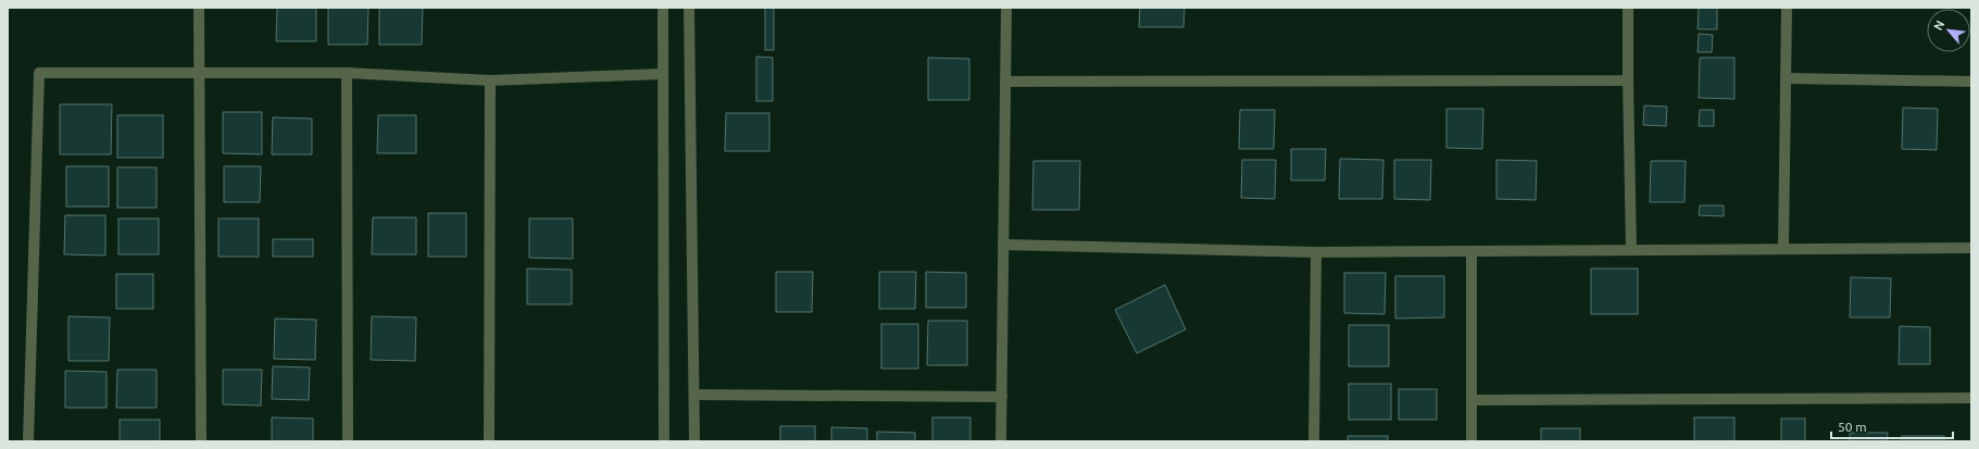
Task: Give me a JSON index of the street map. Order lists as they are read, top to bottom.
{
  "scale_bar": "50 m",
  "north": "top left"
}
